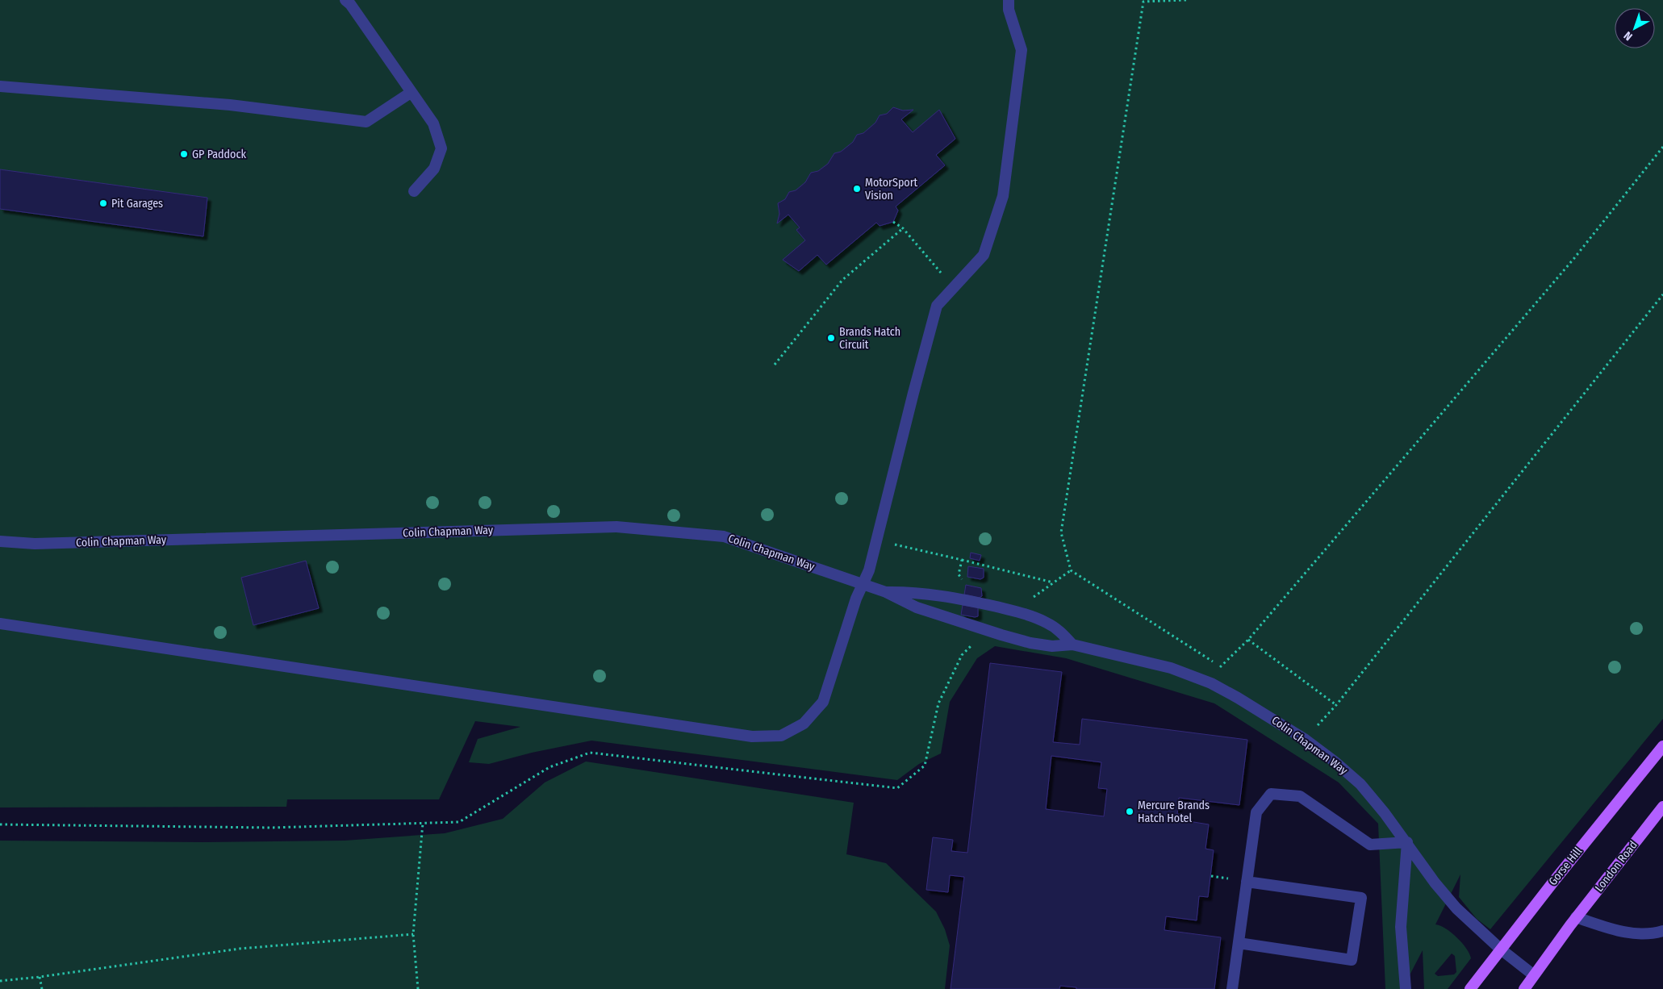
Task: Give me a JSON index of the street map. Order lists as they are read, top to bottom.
{
  "streets": {
    "main road": ["Gorse Hill", "London Road"],
    "lane": ["Colin Chapman Way"]
  },
  "crossings": [
    ["Colin Chapman Way", "Gorse Hill"]
  ],
  "places": [
    "GP Paddock",
    "MotorSport Vision",
    "Pit Garages",
    "Brands Hatch Circuit",
    "Mercure Brands Hatch Hotel"
  ],
  "north": "bottom left"
}
